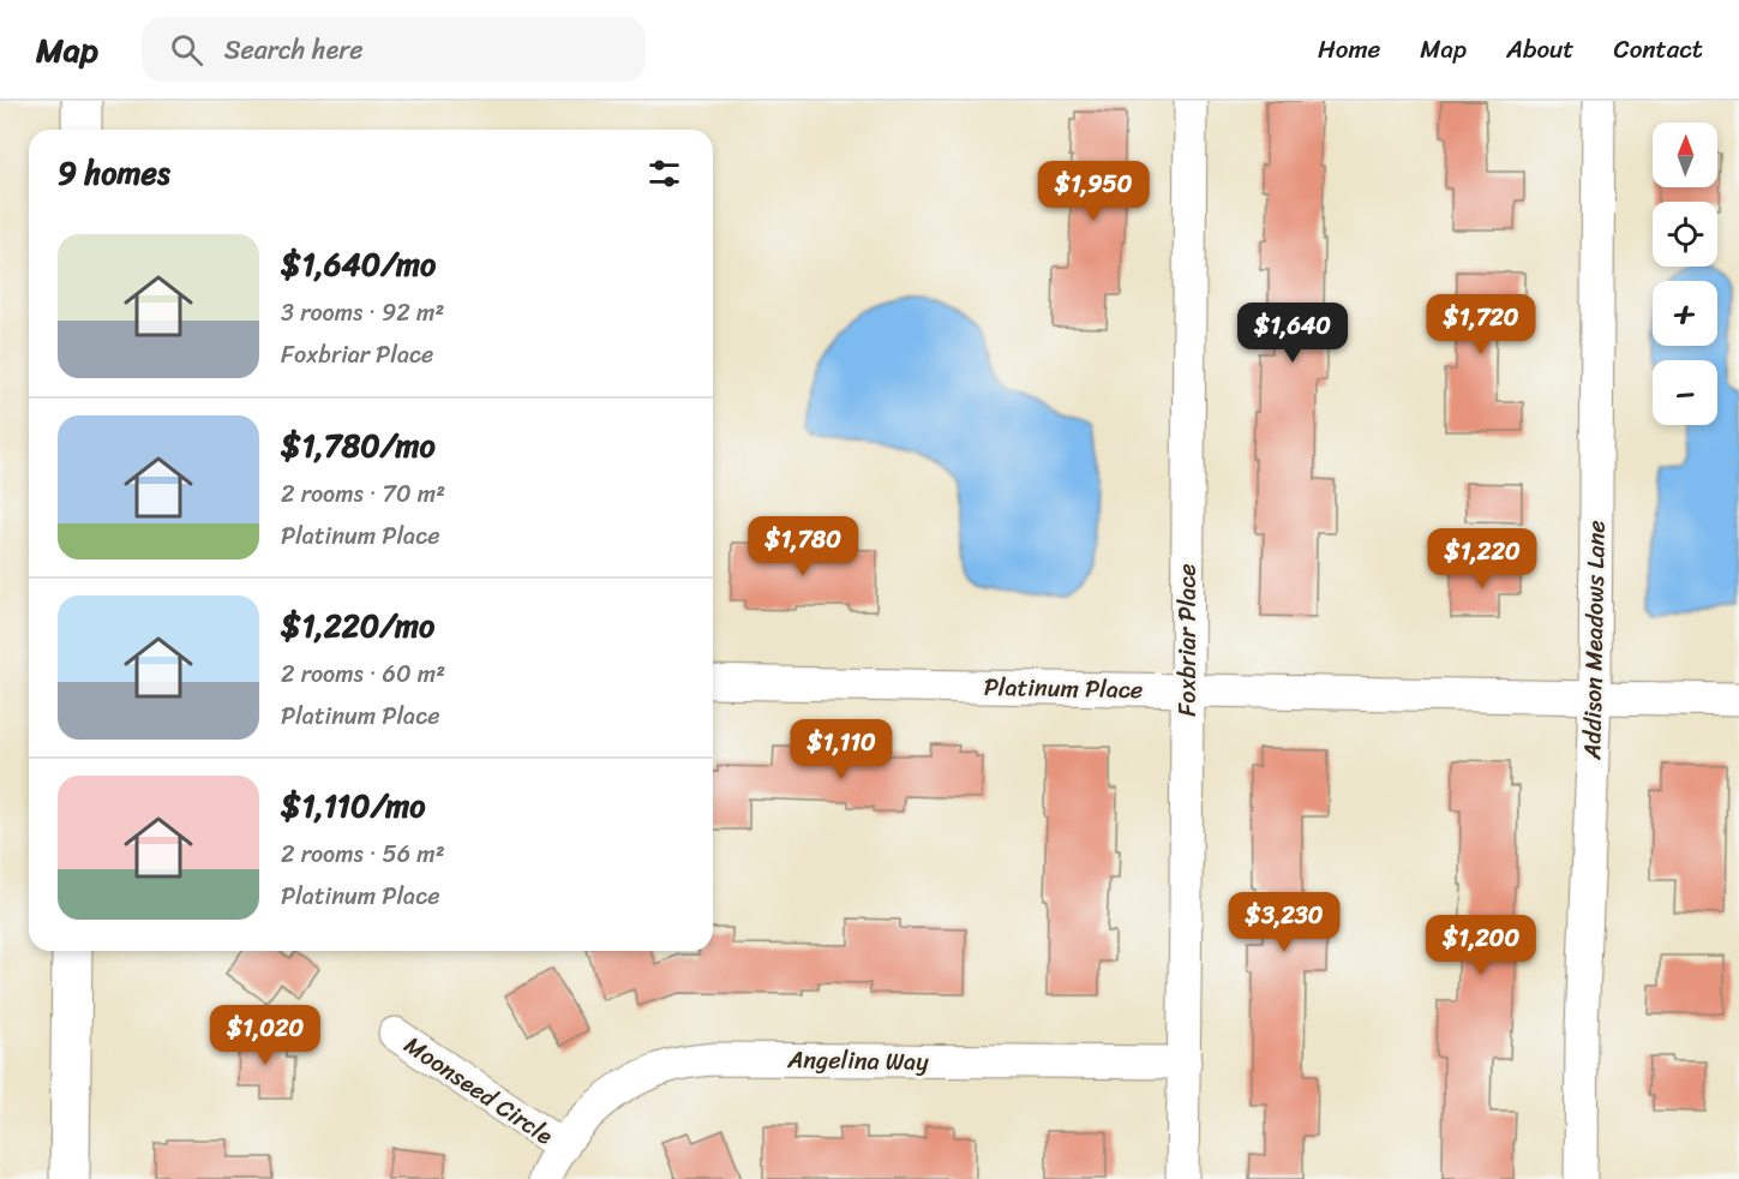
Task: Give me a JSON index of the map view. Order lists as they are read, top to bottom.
{
  "streets": {
    "street": [
      "Foxbriar Place",
      "Addison Meadows Lane",
      "Platinum Place",
      "Angelina Way",
      "Moonseed Circle"
    ]
  },
  "crossings": [
    ["Foxbriar Place", "Platinum Place"],
    ["Foxbriar Place", "Angelina Way"],
    ["Addison Meadows Lane", "Platinum Place"],
    ["Angelina Way", "Moonseed Circle"]
  ],
  "north": "top",
  "page": {
    "header": "Map",
    "search": "Search here",
    "nav": [
      "Home",
      "Map",
      "About",
      "Contact"
    ],
    "map_buttons": ["+", "−"],
    "heading": "9 homes",
    "price": [
      "$1,950",
      "$1,720",
      "$1,640",
      "$1,780",
      "$1,220",
      "$1,110",
      "$3,230",
      "$1,200",
      "$1,020"
    ],
    "list": [
      {
        "name": "$1,640/mo",
        "note": "3 rooms · 92 m² · Foxbriar Place"
      },
      {
        "name": "$1,780/mo",
        "note": "2 rooms · 70 m² · Platinum Place"
      },
      {
        "name": "$1,220/mo",
        "note": "2 rooms · 60 m² · Platinum Place"
      },
      {
        "name": "$1,110/mo",
        "note": "2 rooms · 56 m² · Platinum Place"
      }
    ]
  }
}
